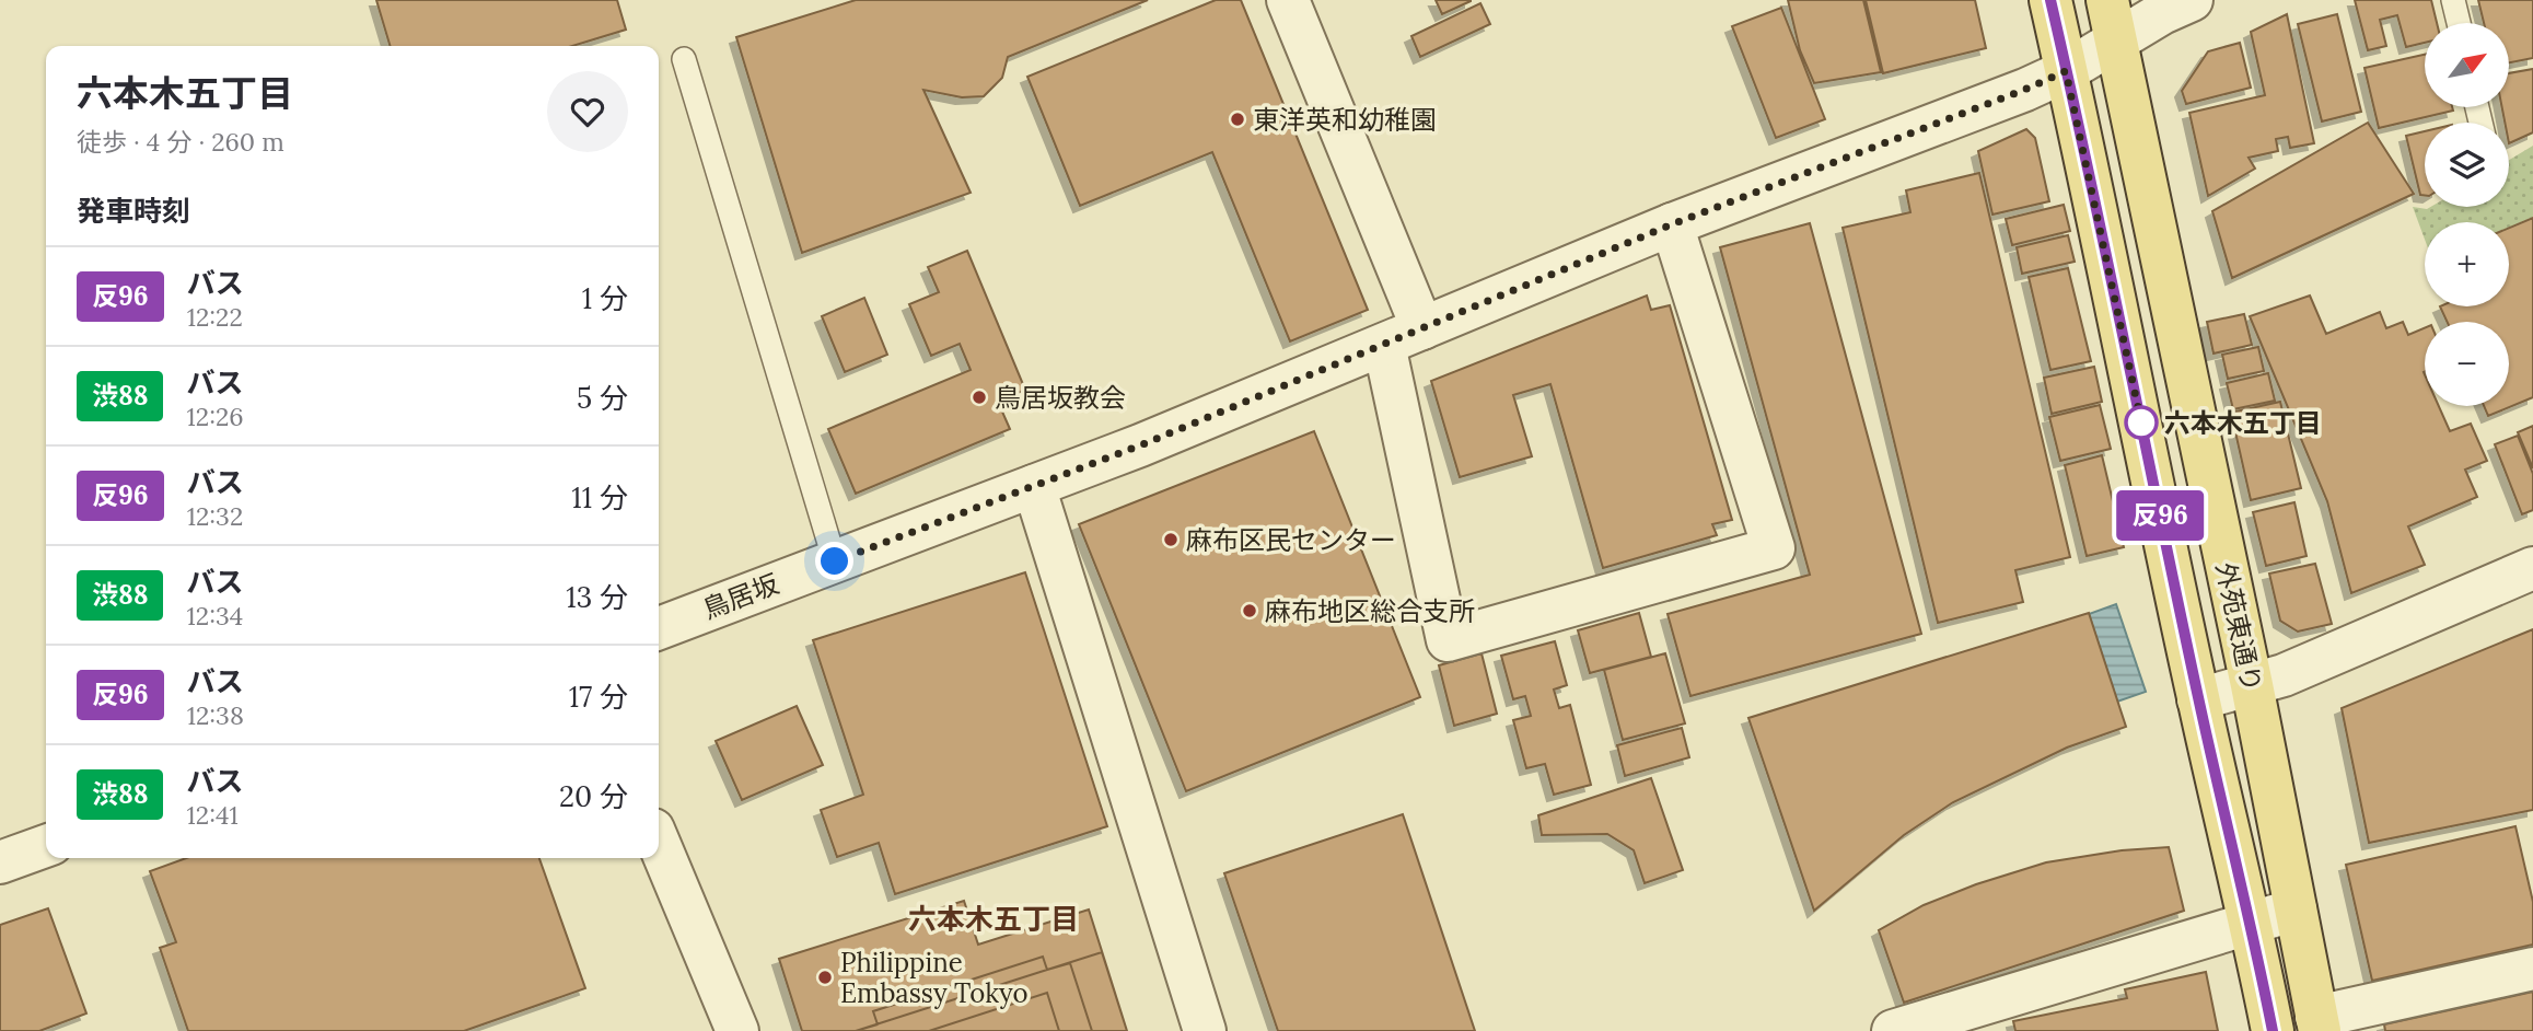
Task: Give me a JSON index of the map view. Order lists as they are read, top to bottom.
{
  "streets": {
    "main road": ["外苑東通り"],
    "street": ["鳥居坂"]
  },
  "crossings": [
    ["鳥居坂", "外苑東通り"]
  ],
  "districts": ["六本木五丁目"],
  "places": [
    "東洋英和幼稚園",
    "鳥居坂教会",
    "六本木五丁目",
    "麻布区民センター",
    "麻布地区総合支所",
    "Philippine Embassy Tokyo"
  ],
  "lines": ["bus line 反96"],
  "north": "top right",
  "page": {
    "on_map": "反96",
    "map_buttons": ["+", "−"],
    "heading": [
      ["六本木五丁目", "徒歩 · 4 分 · 260 m"],
      "発車時刻"
    ],
    "list": [
      {
        "mark": "反96",
        "name": "バス",
        "note": "12:22",
        "value": "1 分"
      },
      {
        "mark": "渋88",
        "name": "バス",
        "note": "12:26",
        "value": "5 分"
      },
      {
        "mark": "反96",
        "name": "バス",
        "note": "12:32",
        "value": "11 分"
      },
      {
        "mark": "渋88",
        "name": "バス",
        "note": "12:34",
        "value": "13 分"
      },
      {
        "mark": "反96",
        "name": "バス",
        "note": "12:38",
        "value": "17 分"
      },
      {
        "mark": "渋88",
        "name": "バス",
        "note": "12:41",
        "value": "20 分"
      }
    ]
  }
}
